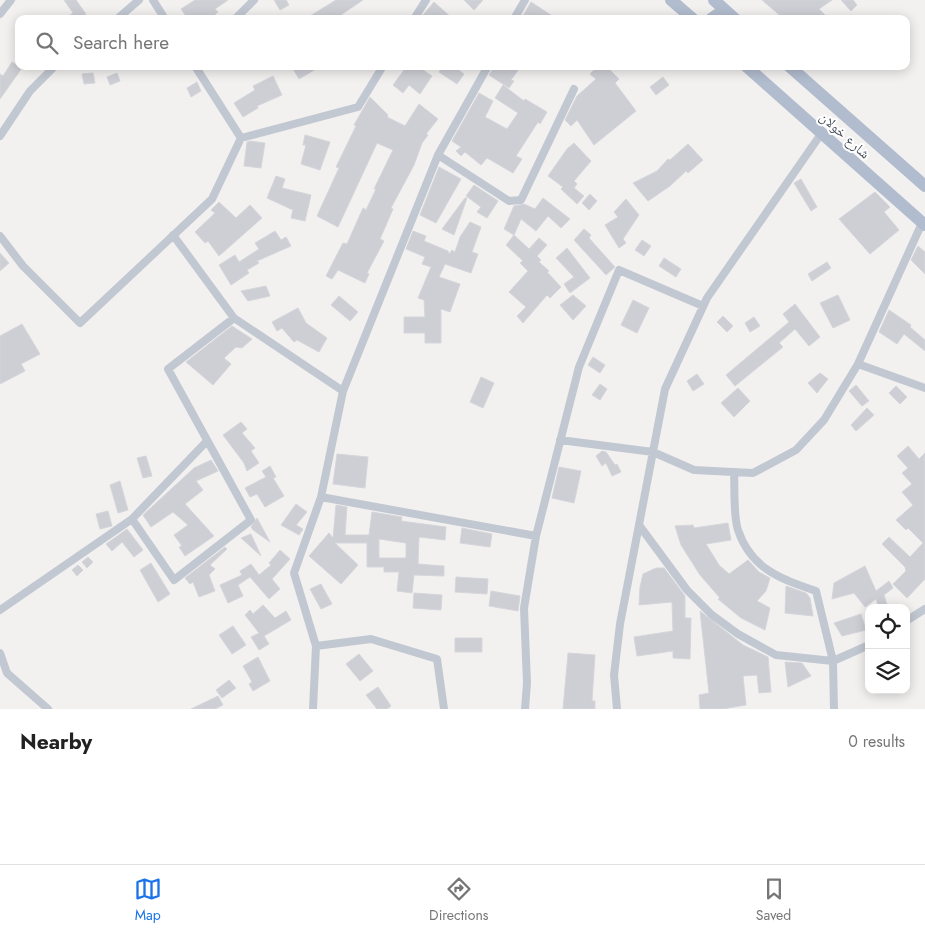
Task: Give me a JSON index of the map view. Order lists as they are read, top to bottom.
{
  "streets": {
    "main road": ["شارع خولان"]
  },
  "page": {
    "search": "Search here",
    "heading": ["Nearby", "0 results"],
    "nav": ["Map", "Directions", "Saved"]
  }
}
